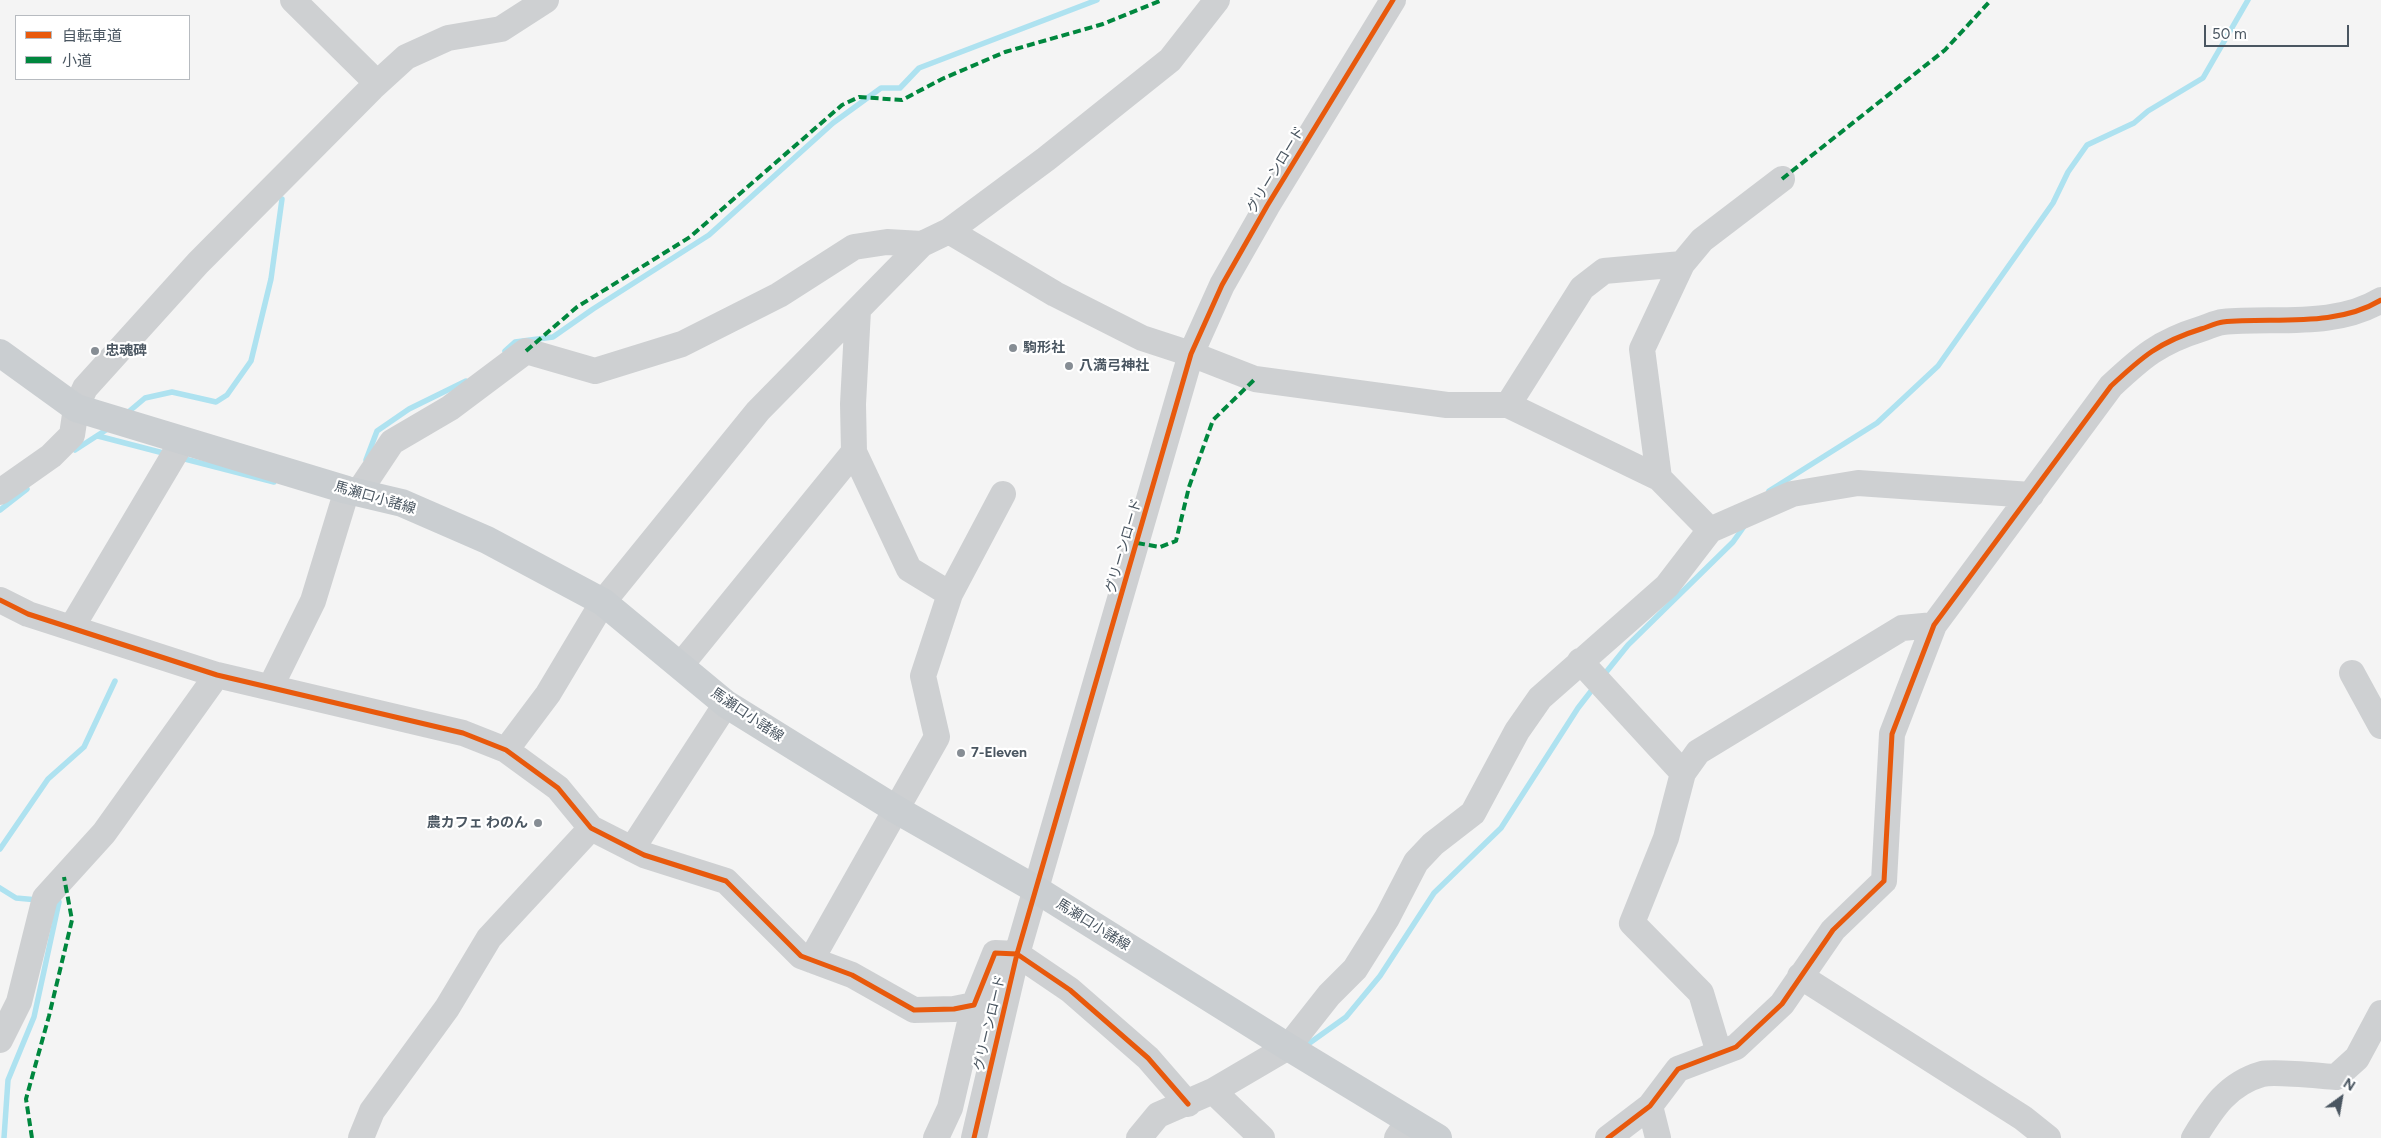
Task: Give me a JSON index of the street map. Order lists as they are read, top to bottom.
{
  "streets": {
    "main road": ["馬瀬口小諸線"],
    "street": ["グリーンロード"]
  },
  "crossings": [
    ["グリーンロード", "馬瀬口小諸線"]
  ],
  "places": [
    "駒形社",
    "忠魂碑",
    "八満弓神社",
    "7-Eleven",
    "農カフェ わのん"
  ],
  "legend": ["自転車道", "小道"],
  "scale_bar": "50 m",
  "north": "top right"
}
